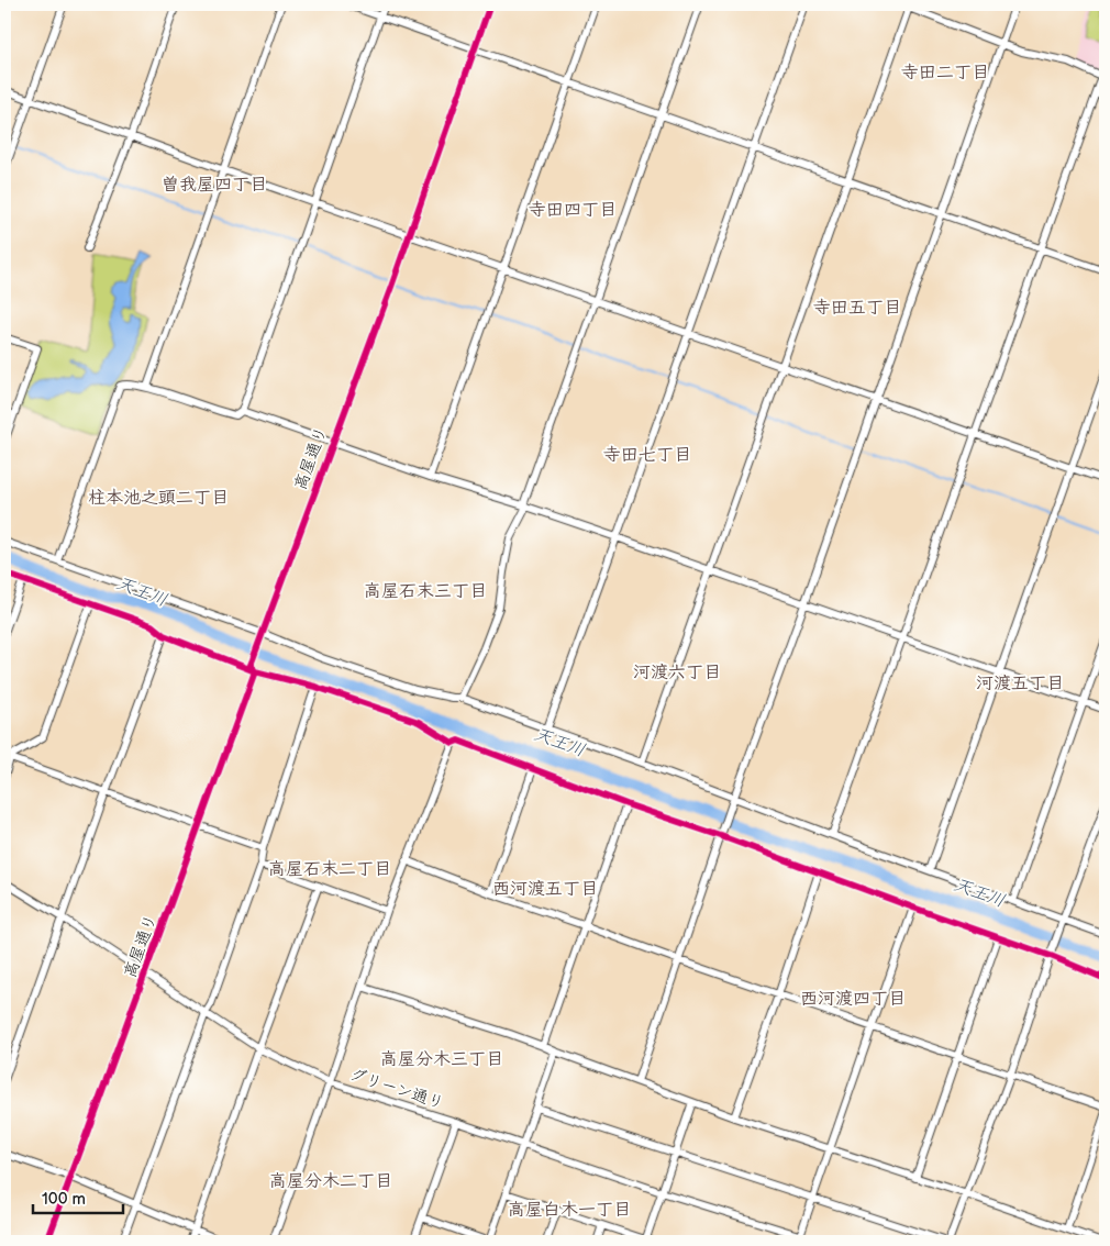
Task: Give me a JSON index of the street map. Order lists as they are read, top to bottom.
{
  "streets": {
    "street": ["高屋通り", "グリーン通り"]
  },
  "crossings": [
    ["高屋通り", "グリーン通り"]
  ],
  "districts": [
    "寺田二丁目",
    "曽我屋四丁目",
    "寺田四丁目",
    "寺田五丁目",
    "寺田七丁目",
    "柱本池之頭二丁目",
    "高屋石末三丁目",
    "河渡六丁目",
    "河渡五丁目",
    "高屋石末二丁目",
    "西河渡五丁目",
    "西河渡四丁目",
    "高屋分木三丁目",
    "高屋分木二丁目",
    "高屋白木一丁目"
  ],
  "water": ["天王川"],
  "scale_bar": "100 m"
}
